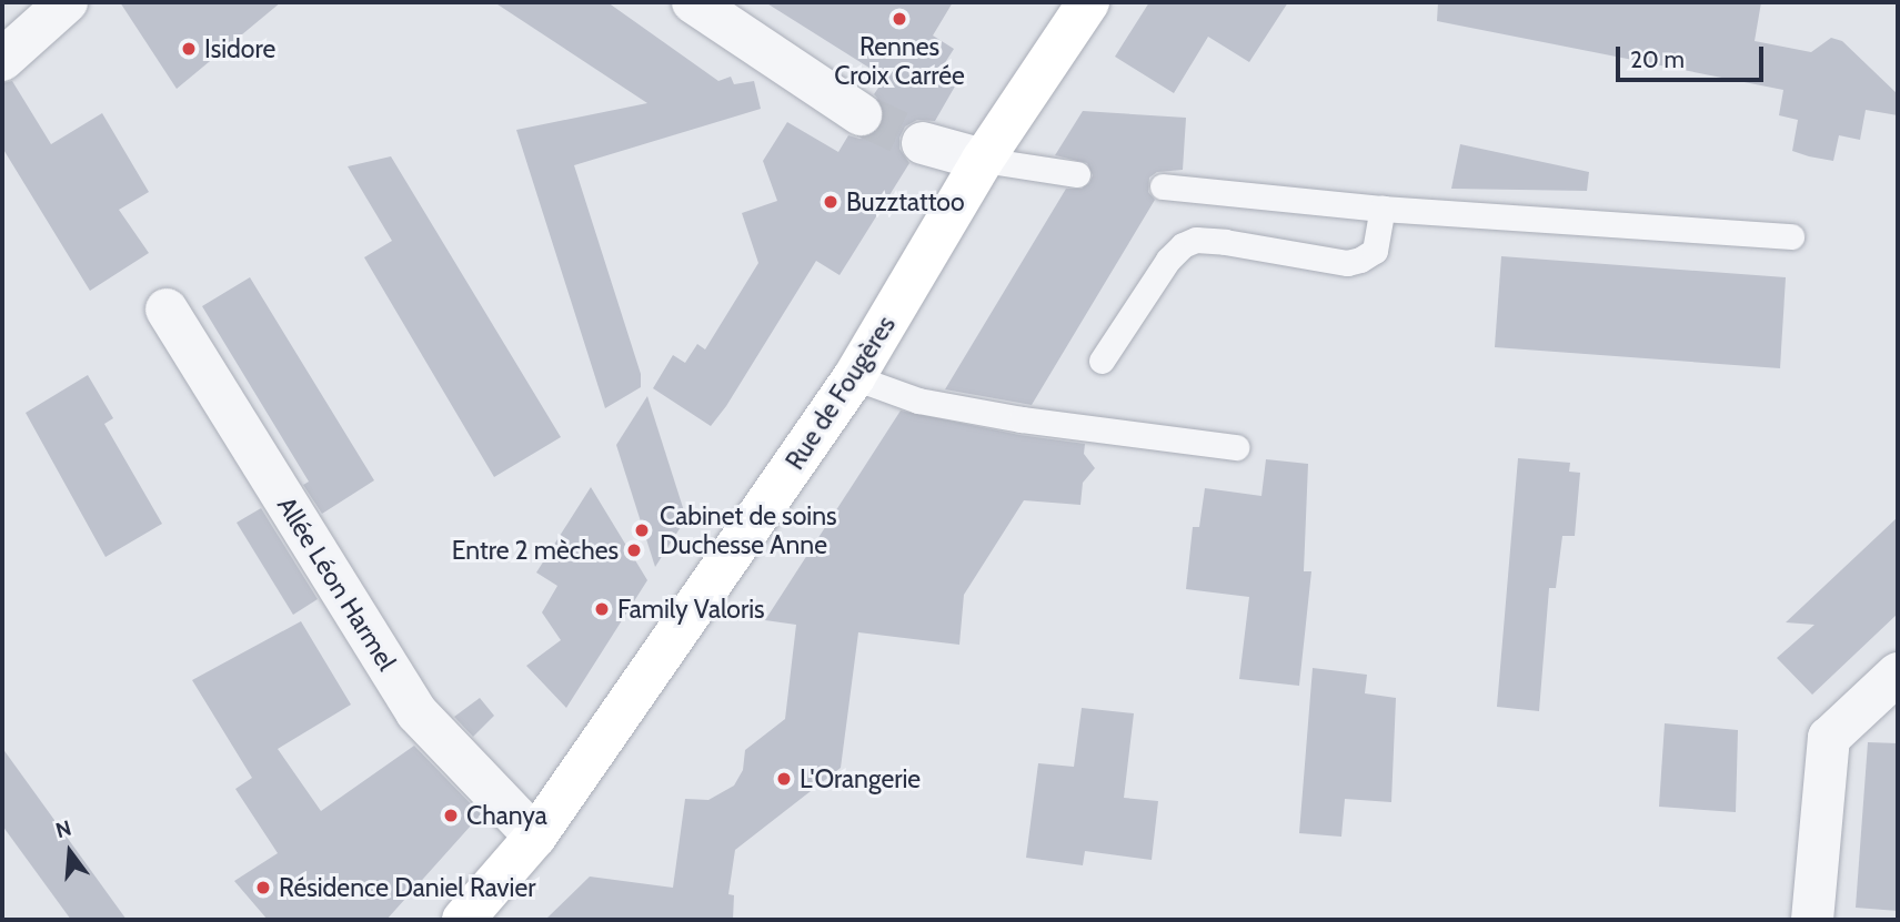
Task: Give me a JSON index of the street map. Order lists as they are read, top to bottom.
{
  "streets": {
    "main road": ["Rue de Fougères"],
    "street": ["Allée Léon Harmel"]
  },
  "crossings": [
    ["Rue de Fougères", "Allée Léon Harmel"]
  ],
  "places": [
    "Rennes Croix Carrée",
    "Isidore",
    "Buzztattoo",
    "Cabinet de soins Duchesse Anne",
    "Entre 2 mèches",
    "Family Valoris",
    "L'Orangerie",
    "Chanya",
    "Résidence Daniel Ravier"
  ],
  "scale_bar": "20 m",
  "north": "top"
}
